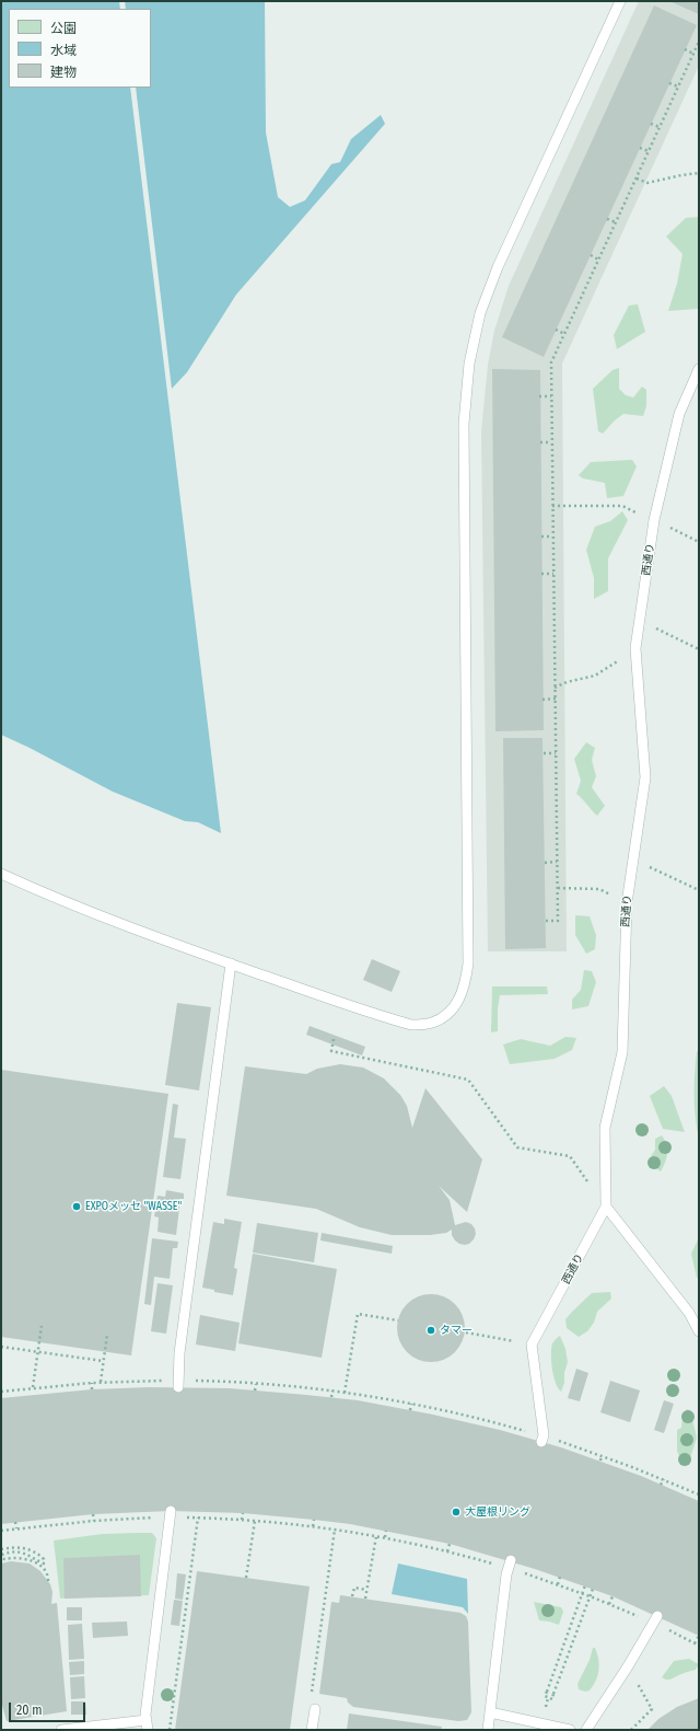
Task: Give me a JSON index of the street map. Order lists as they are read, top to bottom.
{
  "streets": {
    "lane": ["西通り"]
  },
  "places": ["EXPOメッセ \"WASSE\"", "タマー", "大屋根リング"],
  "legend": ["公園", "水域", "建物"],
  "scale_bar": "20 m"
}
